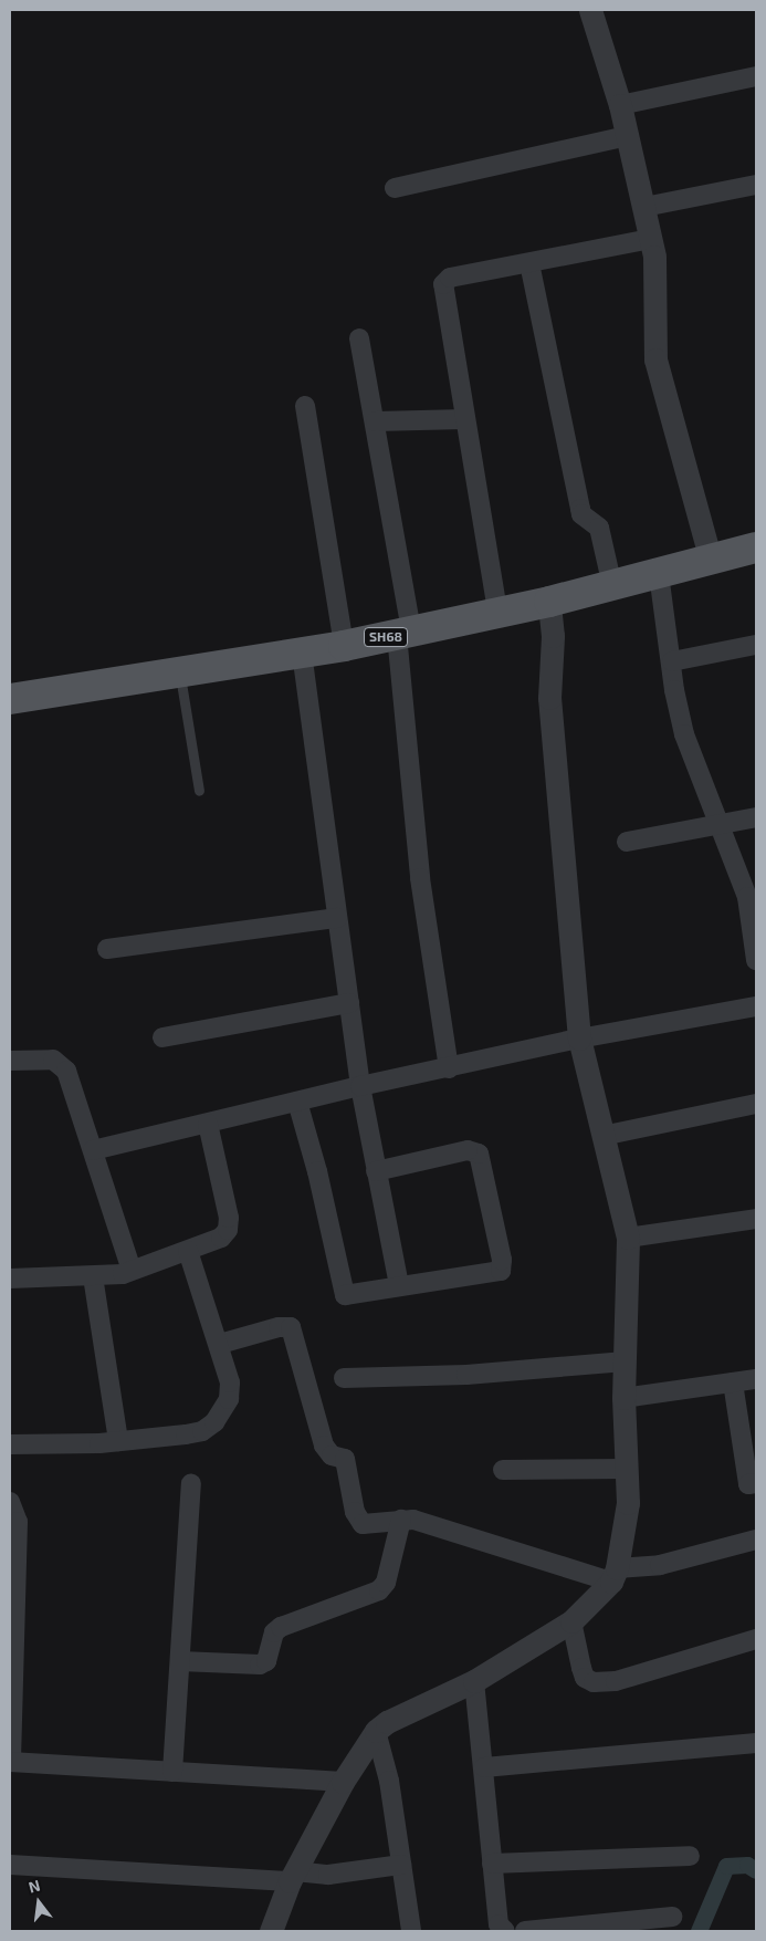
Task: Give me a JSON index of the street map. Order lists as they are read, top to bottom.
{
  "streets": {
    "main road": ["SH68"]
  },
  "north": "top"
}
